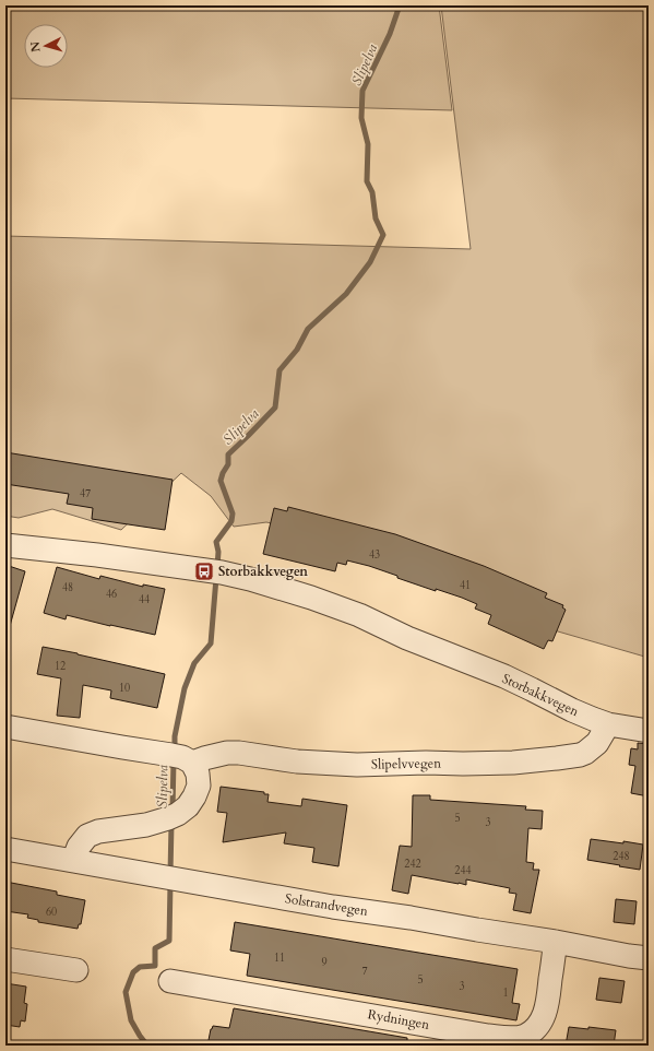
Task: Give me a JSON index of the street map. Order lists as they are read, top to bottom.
{
  "streets": {
    "street": [
      "Storbakkvegen",
      "Slipelvvegen",
      "Solstrandvegen",
      "Rydningen"
    ]
  },
  "crossings": [
    ["Storbakkvegen", "Slipelvvegen"],
    ["Solstrandvegen", "Rydningen"]
  ],
  "water": ["Slipelva"],
  "places": {
    "bus stop": ["Storbakkvegen"]
  },
  "house_numbers": [
    "47",
    "43",
    "41",
    "48",
    "46",
    "44",
    "12",
    "10",
    "5",
    "3",
    "248",
    "242",
    "244",
    "60",
    "11",
    "9",
    "7",
    "5",
    "3",
    "1"
  ],
  "north": "left"
}
